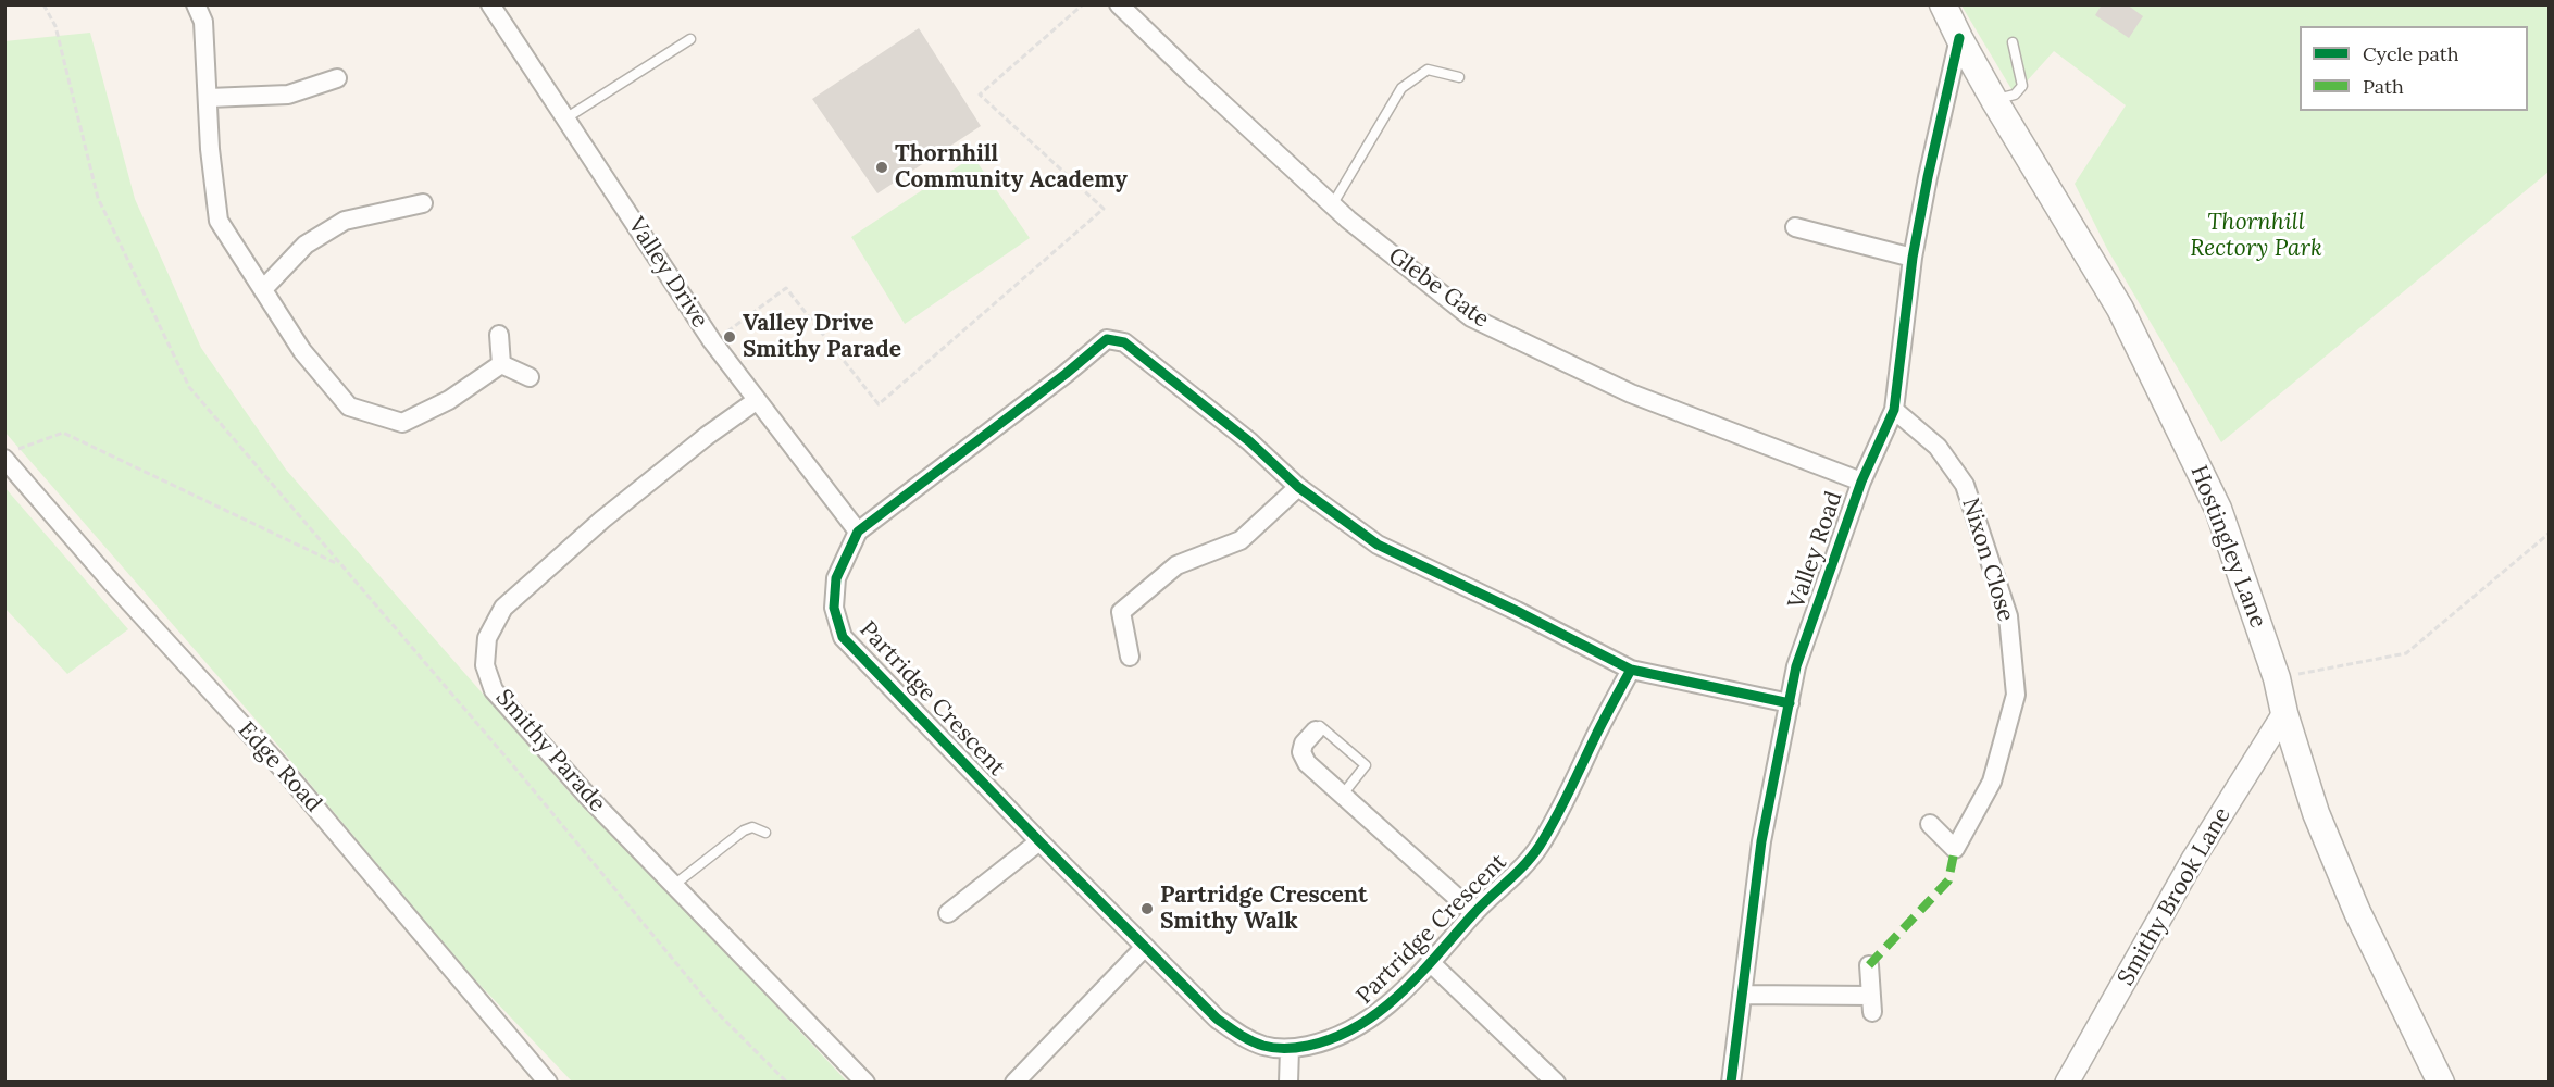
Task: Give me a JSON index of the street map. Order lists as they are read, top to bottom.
{
  "streets": {
    "main road": ["Hostingley Lane"],
    "street": [
      "Valley Drive",
      "Glebe Gate",
      "Valley Road",
      "Nixon Close",
      "Partridge Crescent",
      "Smithy Parade",
      "Edge Road",
      "Smithy Brook Lane"
    ]
  },
  "crossings": [
    ["Valley Drive", "Partridge Crescent"],
    ["Valley Drive", "Smithy Parade"],
    ["Glebe Gate", "Valley Road"],
    ["Hostingley Lane", "Valley Road"],
    ["Hostingley Lane", "Smithy Brook Lane"],
    ["Valley Road", "Nixon Close"],
    ["Valley Road", "Partridge Crescent"]
  ],
  "parks": ["Thornhill Rectory Park"],
  "places": ["Thornhill Community Academy", "Valley Drive Smithy Parade", "Partridge Crescent Smithy Walk"],
  "legend": ["Cycle path", "Path"]
}
